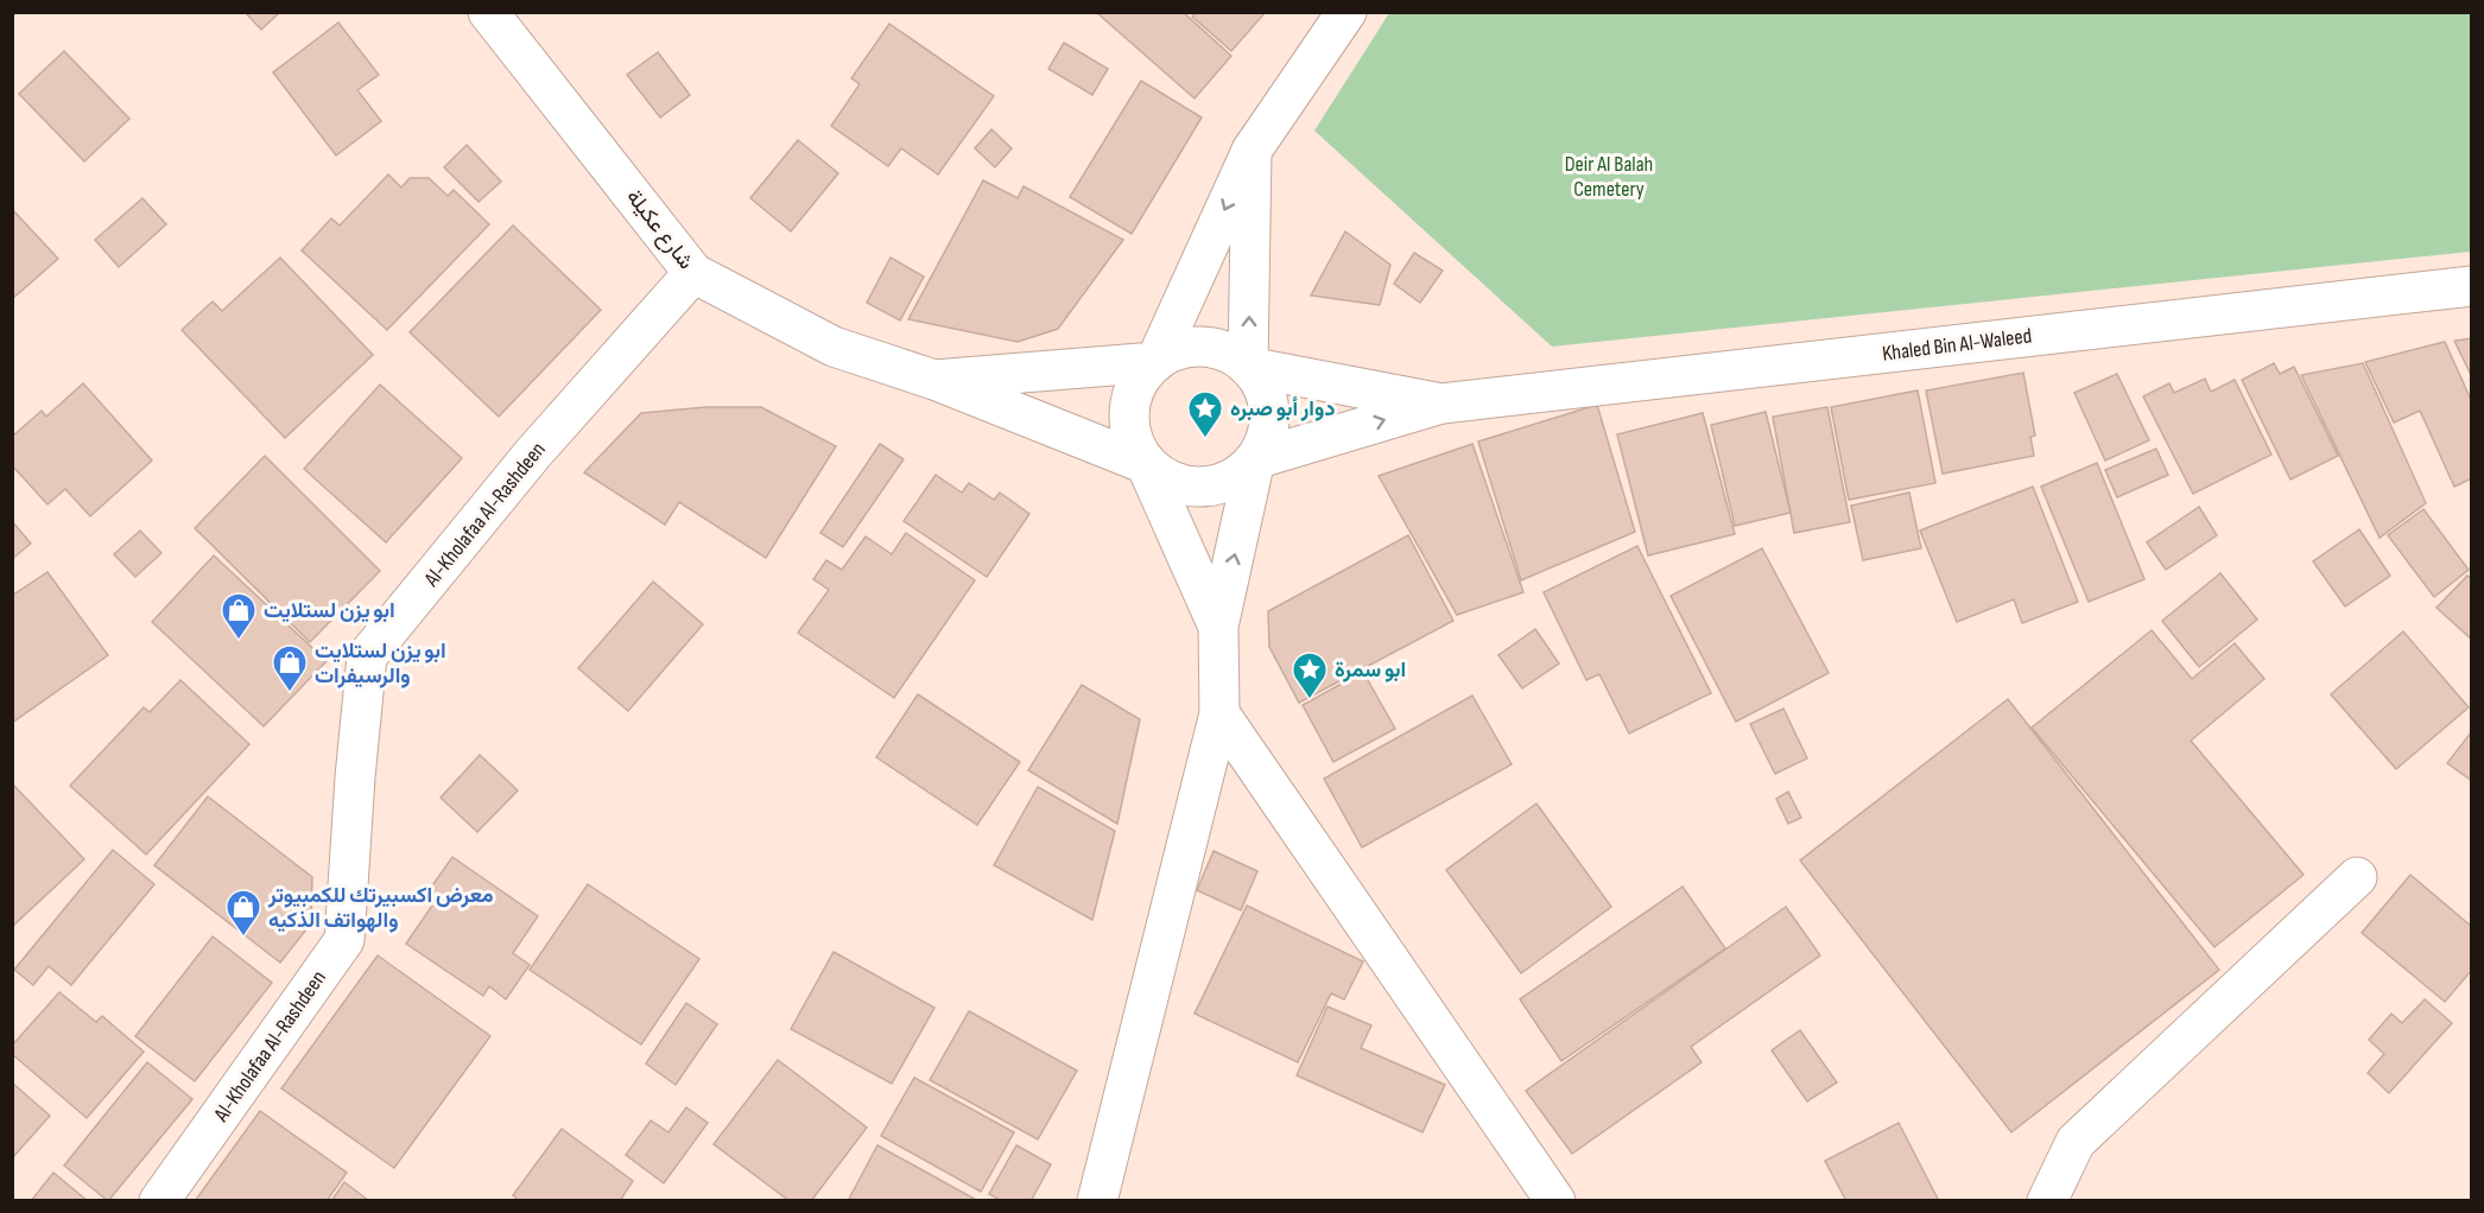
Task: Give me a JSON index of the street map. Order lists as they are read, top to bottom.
{
  "streets": {
    "street": ["شارع عكيلة", "Khaled Bin Al-Waleed", "Al-Kholafaa Al-Rashdeen"]
  },
  "crossings": [
    ["شارع عكيلة", "Al-Kholafaa Al-Rashdeen"]
  ],
  "parks": ["Deir Al Balah Cemetery"],
  "places": {
    "place": ["دوار أبو صبره", "ابو سمرة"],
    "shop": ["ابو يزن لستلايت", "ابو يزن لستلايت والرسيفرات", "معرض اكسبيرتك للكمبيوتر والهواتف الذكيه"]
  }
}
